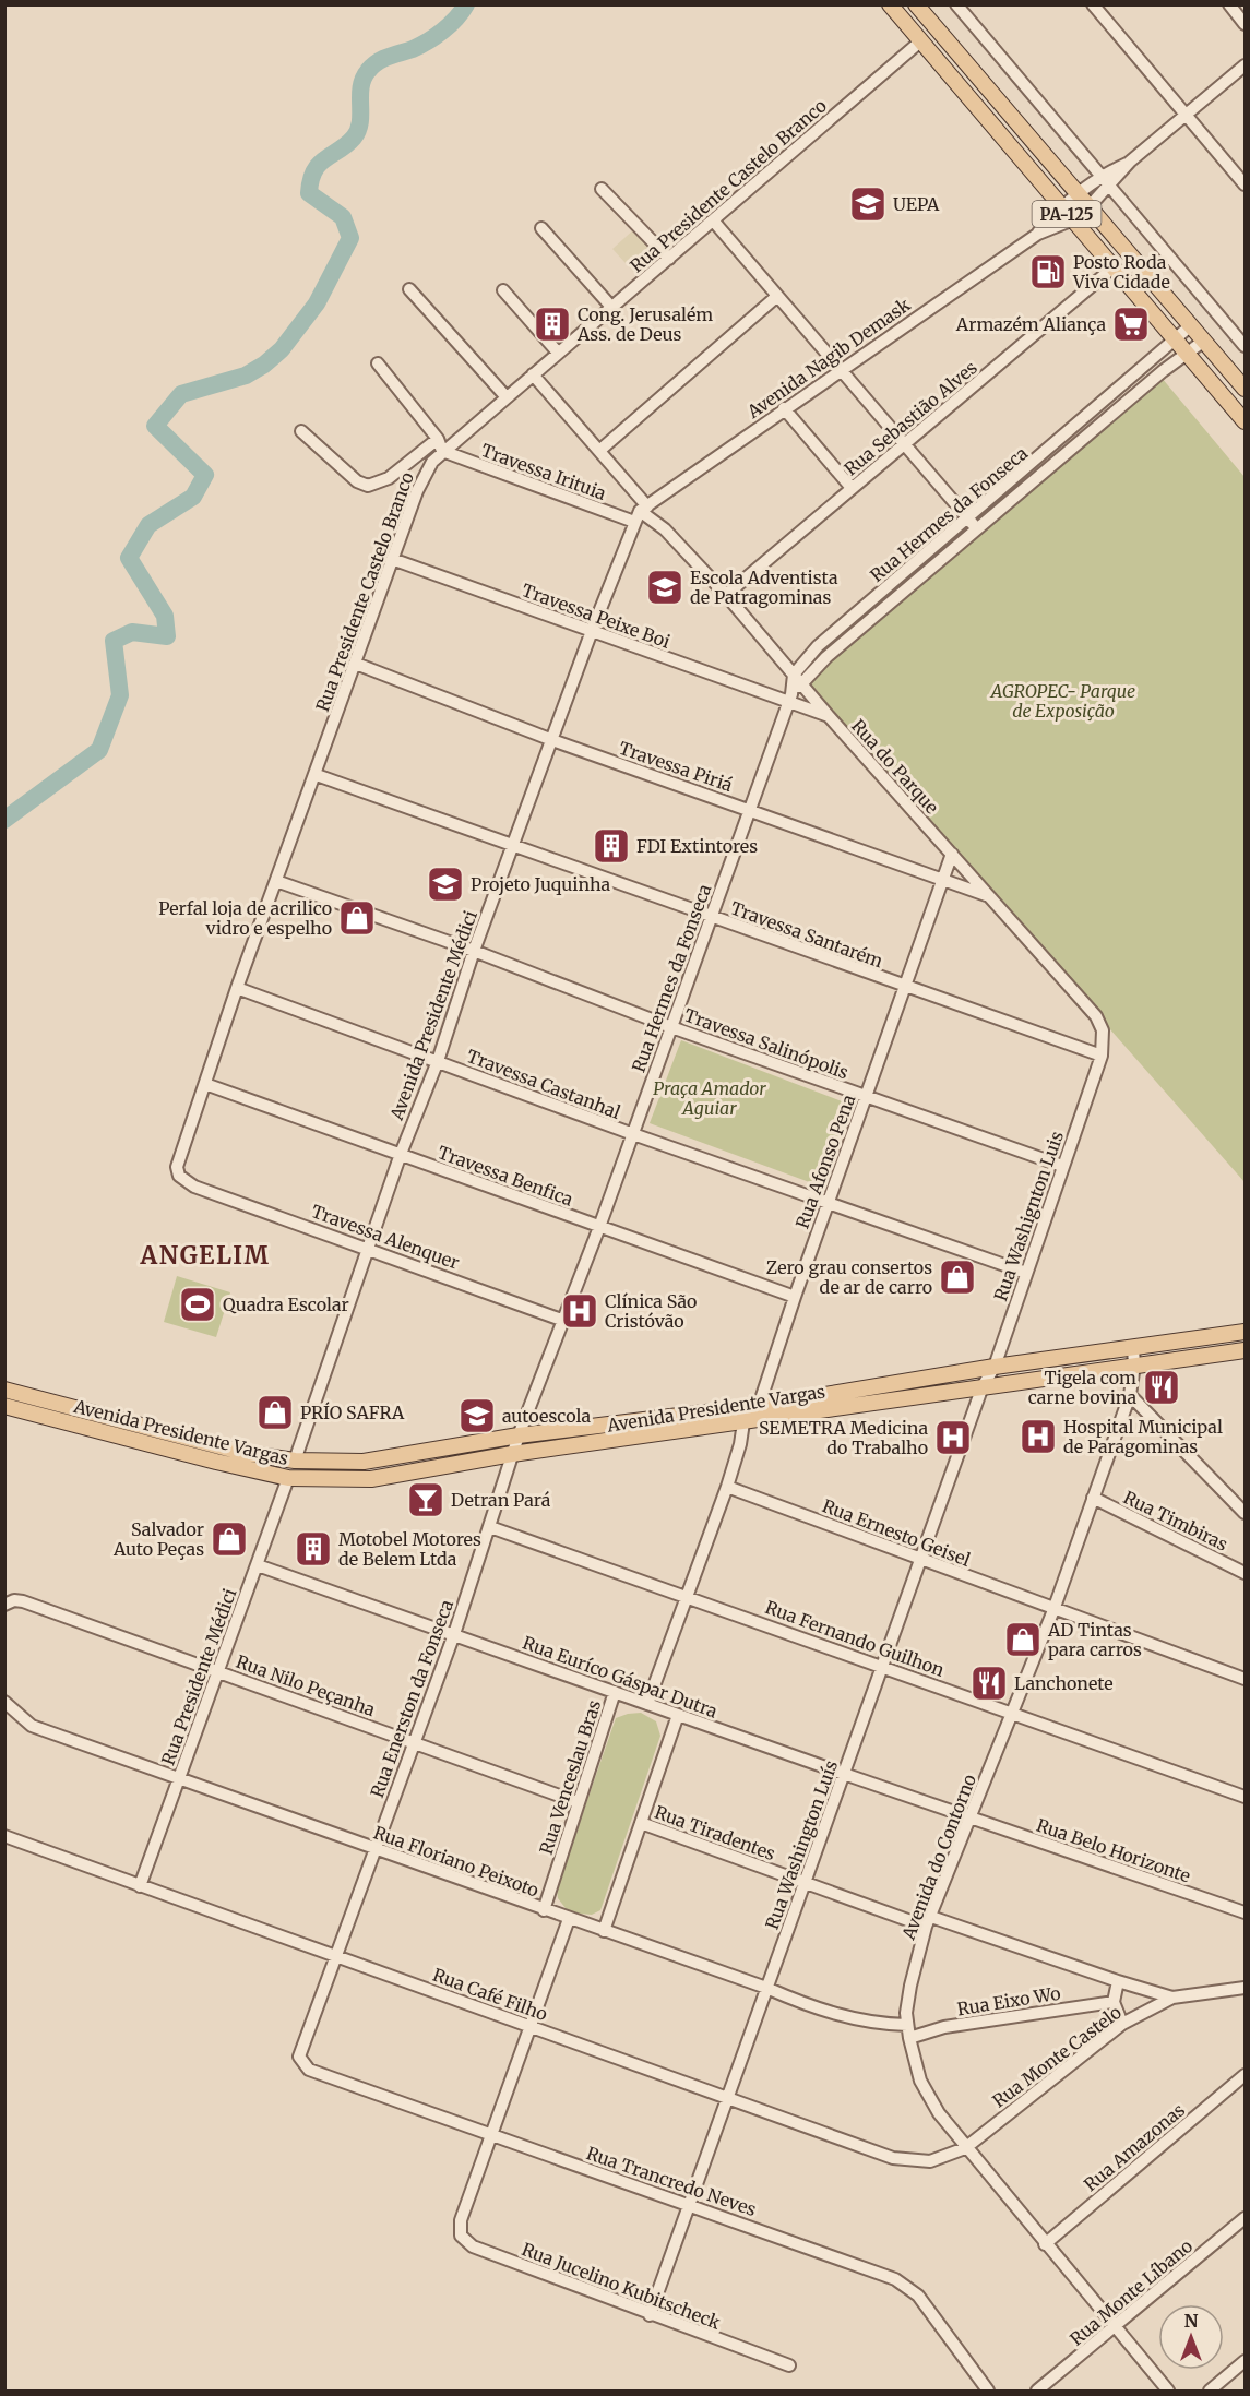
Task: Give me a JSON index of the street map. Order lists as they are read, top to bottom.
{
  "streets": {
    "main road": ["PA-125", "Avenida Presidente Vargas"],
    "street": [
      "Rua Presidente Castelo Branco",
      "Avenida Nagib Demask",
      "Rua Sebastião Alves",
      "Travessa Irituia",
      "Rua Hermes da Fonseca",
      "Travessa Peixe Boi",
      "Travessa Piriá",
      "Rua do Parque",
      "Travessa Santarém",
      "Avenida Presidente Médici",
      "Travessa Salinópolis",
      "Travessa Castanhal",
      "Rua Afonso Pena",
      "Travessa Benfica",
      "Rua Washignton Luis",
      "Travessa Alenquer",
      "Rua Timbiras",
      "Rua Ernesto Geisel",
      "Rua Fernando Guilhon",
      "Rua Presidente Médici",
      "Rua Euríco Gáspar Dutra",
      "Rua Nilo Peçanha",
      "Rua Enerston da Fonseca",
      "Rua Venceslau Bras",
      "Rua Tiradentes",
      "Rua Washington Luís",
      "Rua Belo Horizonte",
      "Avenida do Contorno",
      "Rua Floriano Peixoto",
      "Rua Café Filho",
      "Rua Eixo Wo",
      "Rua Monte Castelo",
      "Rua Amazonas",
      "Rua Trancredo Neves",
      "Rua Jucelino Kubitscheck",
      "Rua Monte Líbano"
    ]
  },
  "crossings": [
    ["Rua Presidente Castelo Branco", "PA-125"],
    ["Rua Presidente Castelo Branco", "Travessa Irituia"],
    ["Rua Presidente Castelo Branco", "Travessa Peixe Boi"],
    ["Rua Presidente Castelo Branco", "Travessa Piriá"],
    ["Rua Presidente Castelo Branco", "Travessa Santarém"],
    ["Rua Presidente Castelo Branco", "Travessa Salinópolis"],
    ["Rua Presidente Castelo Branco", "Travessa Castanhal"],
    ["Rua Presidente Castelo Branco", "Travessa Benfica"],
    ["Rua Presidente Castelo Branco", "Travessa Alenquer"],
    ["PA-125", "Avenida Nagib Demask"],
    ["PA-125", "Rua Sebastião Alves"],
    ["PA-125", "Rua Hermes da Fonseca"],
    ["Avenida Nagib Demask", "Travessa Irituia"],
    ["Avenida Nagib Demask", "Rua do Parque"],
    ["Avenida Nagib Demask", "Avenida Presidente Médici"],
    ["Rua Sebastião Alves", "Rua do Parque"],
    ["Travessa Irituia", "Rua do Parque"],
    ["Travessa Irituia", "Avenida Presidente Médici"],
    ["Rua Hermes da Fonseca", "Travessa Peixe Boi"],
    ["Rua Hermes da Fonseca", "Travessa Piriá"],
    ["Rua Hermes da Fonseca", "Rua do Parque"],
    ["Rua Hermes da Fonseca", "Travessa Santarém"],
    ["Rua Hermes da Fonseca", "Travessa Salinópolis"],
    ["Rua Hermes da Fonseca", "Travessa Castanhal"],
    ["Rua Hermes da Fonseca", "Travessa Benfica"],
    ["Rua Hermes da Fonseca", "Travessa Alenquer"],
    ["Rua Hermes da Fonseca", "Avenida Presidente Vargas"],
    ["Rua Hermes da Fonseca", "Rua Enerston da Fonseca"],
    ["Travessa Peixe Boi", "Rua do Parque"],
    ["Travessa Peixe Boi", "Avenida Presidente Médici"],
    ["Travessa Piriá", "Rua do Parque"],
    ["Travessa Piriá", "Avenida Presidente Médici"],
    ["Travessa Piriá", "Rua Afonso Pena"],
    ["Rua do Parque", "Travessa Santarém"],
    ["Rua do Parque", "Avenida Presidente Médici"],
    ["Rua do Parque", "Rua Afonso Pena"],
    ["Rua do Parque", "Rua Washignton Luis"],
    ["Travessa Santarém", "Avenida Presidente Médici"],
    ["Travessa Santarém", "Rua Afonso Pena"],
    ["Travessa Santarém", "Rua Washignton Luis"],
    ["Avenida Presidente Médici", "Travessa Salinópolis"],
    ["Avenida Presidente Médici", "Travessa Castanhal"],
    ["Avenida Presidente Médici", "Travessa Benfica"],
    ["Avenida Presidente Médici", "Travessa Alenquer"],
    ["Avenida Presidente Médici", "Avenida Presidente Vargas"],
    ["Travessa Salinópolis", "Rua Afonso Pena"],
    ["Travessa Salinópolis", "Rua Washignton Luis"],
    ["Travessa Castanhal", "Rua Afonso Pena"],
    ["Travessa Castanhal", "Rua Washignton Luis"],
    ["Rua Afonso Pena", "Travessa Benfica"],
    ["Rua Afonso Pena", "Avenida Presidente Vargas"],
    ["Rua Washignton Luis", "Avenida Presidente Vargas"],
    ["Rua Washignton Luis", "Rua Washington Luís"],
    ["Avenida Presidente Vargas", "Rua Presidente Médici"],
    ["Avenida Presidente Vargas", "Rua Enerston da Fonseca"],
    ["Avenida Presidente Vargas", "Rua Washington Luís"],
    ["Avenida Presidente Vargas", "Avenida do Contorno"],
    ["Rua Timbiras", "Avenida do Contorno"],
    ["Rua Ernesto Geisel", "Rua Washington Luís"],
    ["Rua Ernesto Geisel", "Avenida do Contorno"],
    ["Rua Fernando Guilhon", "Rua Enerston da Fonseca"],
    ["Rua Fernando Guilhon", "Rua Washington Luís"],
    ["Rua Fernando Guilhon", "Avenida do Contorno"],
    ["Rua Presidente Médici", "Rua Euríco Gáspar Dutra"],
    ["Rua Presidente Médici", "Rua Nilo Peçanha"],
    ["Rua Presidente Médici", "Rua Floriano Peixoto"],
    ["Rua Presidente Médici", "Rua Café Filho"],
    ["Rua Euríco Gáspar Dutra", "Rua Enerston da Fonseca"],
    ["Rua Euríco Gáspar Dutra", "Rua Venceslau Bras"],
    ["Rua Euríco Gáspar Dutra", "Rua Washington Luís"],
    ["Rua Euríco Gáspar Dutra", "Rua Belo Horizonte"],
    ["Rua Euríco Gáspar Dutra", "Avenida do Contorno"],
    ["Rua Nilo Peçanha", "Rua Enerston da Fonseca"],
    ["Rua Nilo Peçanha", "Rua Venceslau Bras"],
    ["Rua Enerston da Fonseca", "Rua Floriano Peixoto"],
    ["Rua Enerston da Fonseca", "Rua Café Filho"],
    ["Rua Enerston da Fonseca", "Rua Trancredo Neves"],
    ["Rua Venceslau Bras", "Rua Floriano Peixoto"],
    ["Rua Tiradentes", "Rua Washington Luís"],
    ["Rua Tiradentes", "Avenida do Contorno"],
    ["Rua Tiradentes", "Rua Monte Castelo"],
    ["Rua Washington Luís", "Rua Floriano Peixoto"],
    ["Rua Washington Luís", "Rua Café Filho"],
    ["Rua Washington Luís", "Rua Trancredo Neves"],
    ["Rua Washington Luís", "Rua Jucelino Kubitscheck"],
    ["Rua Belo Horizonte", "Avenida do Contorno"],
    ["Avenida do Contorno", "Rua Floriano Peixoto"],
    ["Avenida do Contorno", "Rua Café Filho"],
    ["Avenida do Contorno", "Rua Eixo Wo"],
    ["Avenida do Contorno", "Rua Monte Castelo"],
    ["Avenida do Contorno", "Rua Amazonas"],
    ["Avenida do Contorno", "Rua Monte Líbano"],
    ["Rua Café Filho", "Rua Monte Castelo"],
    ["Rua Trancredo Neves", "Rua Jucelino Kubitscheck"]
  ],
  "districts": ["ANGELIM"],
  "parks": ["AGROPEC- Parque de Exposição", "Praça Amador Aguiar"],
  "places": {
    "school or university": [
      "UEPA",
      "Escola Adventista de Patragominas",
      "Projeto Juquinha",
      "autoescola"
    ],
    "fuel station": ["Posto Roda Viva Cidade"],
    "building": ["Cong. Jerusalém Ass. de Deus", "FDI Extintores", "Motobel Motores de Belem Ltda"],
    "supermarket": ["Armazém Aliança"],
    "shop": [
      "Perfal loja de acrilico vidro e espelho",
      "Zero grau consertos de ar de carro",
      "PRÍO SAFRA",
      "Salvador Auto Peças",
      "AD Tintas para carros"
    ],
    "sports": ["Quadra Escolar"],
    "hospital": ["Clínica São Cristóvão", "Hospital Municipal de Paragominas", "SEMETRA Medicina do Trabalho"],
    "restaurant": ["Tigela com carne bovina", "Lanchonete"],
    "bar": ["Detran Pará"]
  },
  "north": "top"
}
